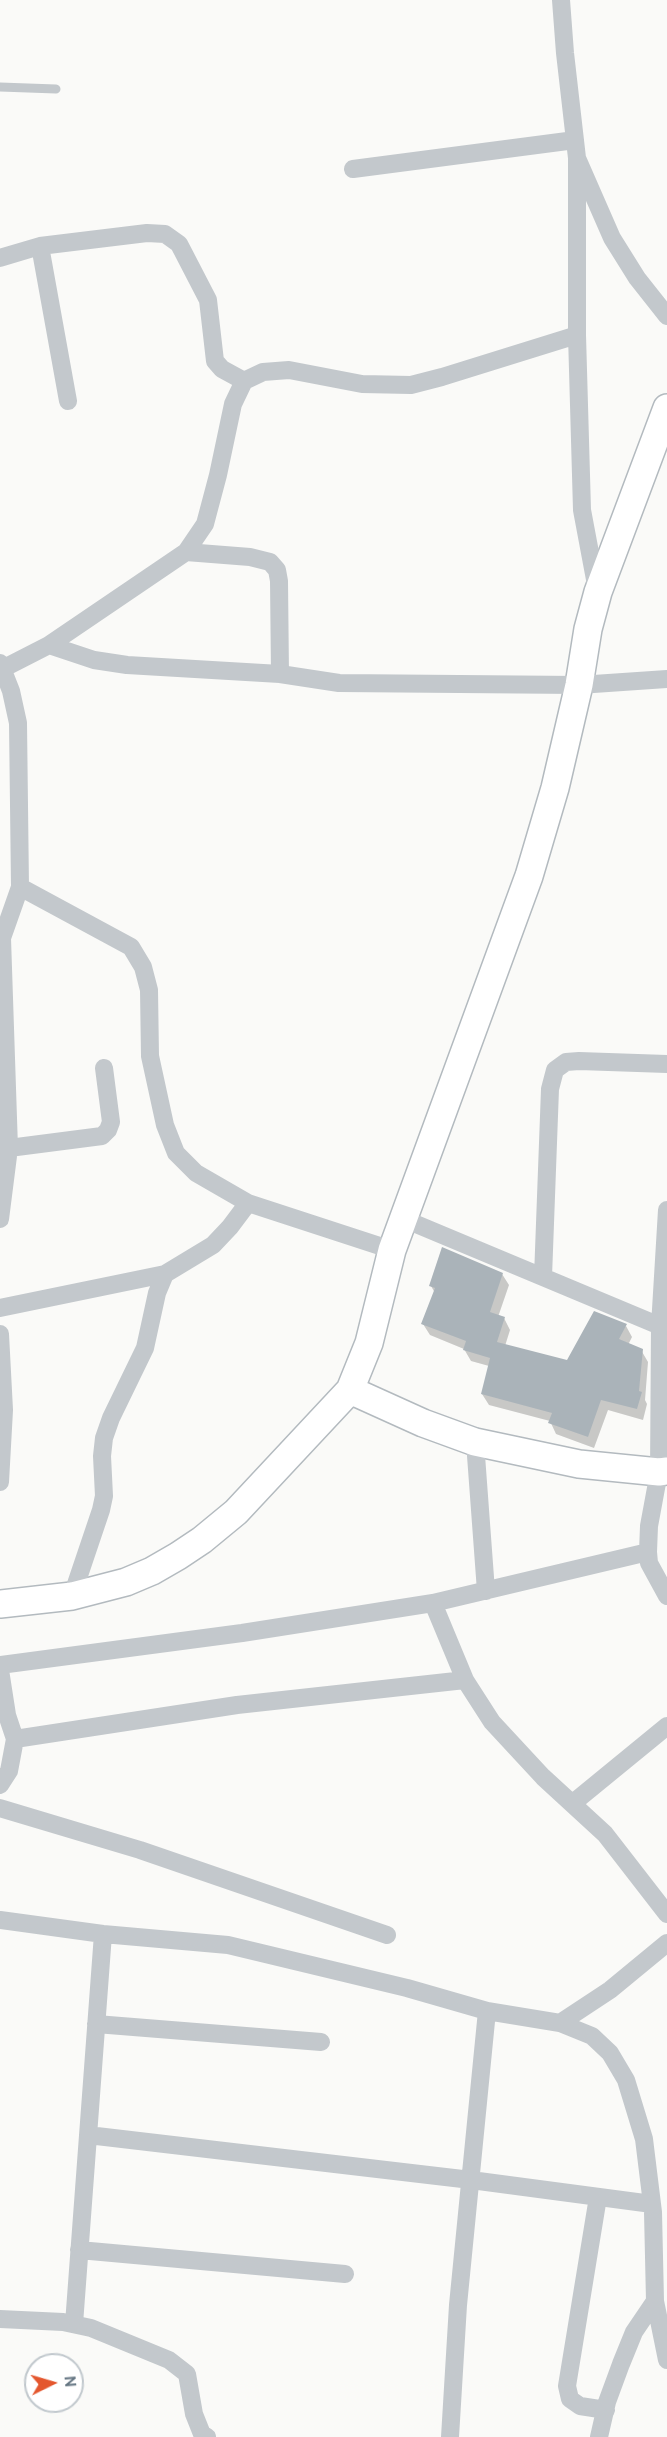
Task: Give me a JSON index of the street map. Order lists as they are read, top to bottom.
{
  "north": "right"
}
